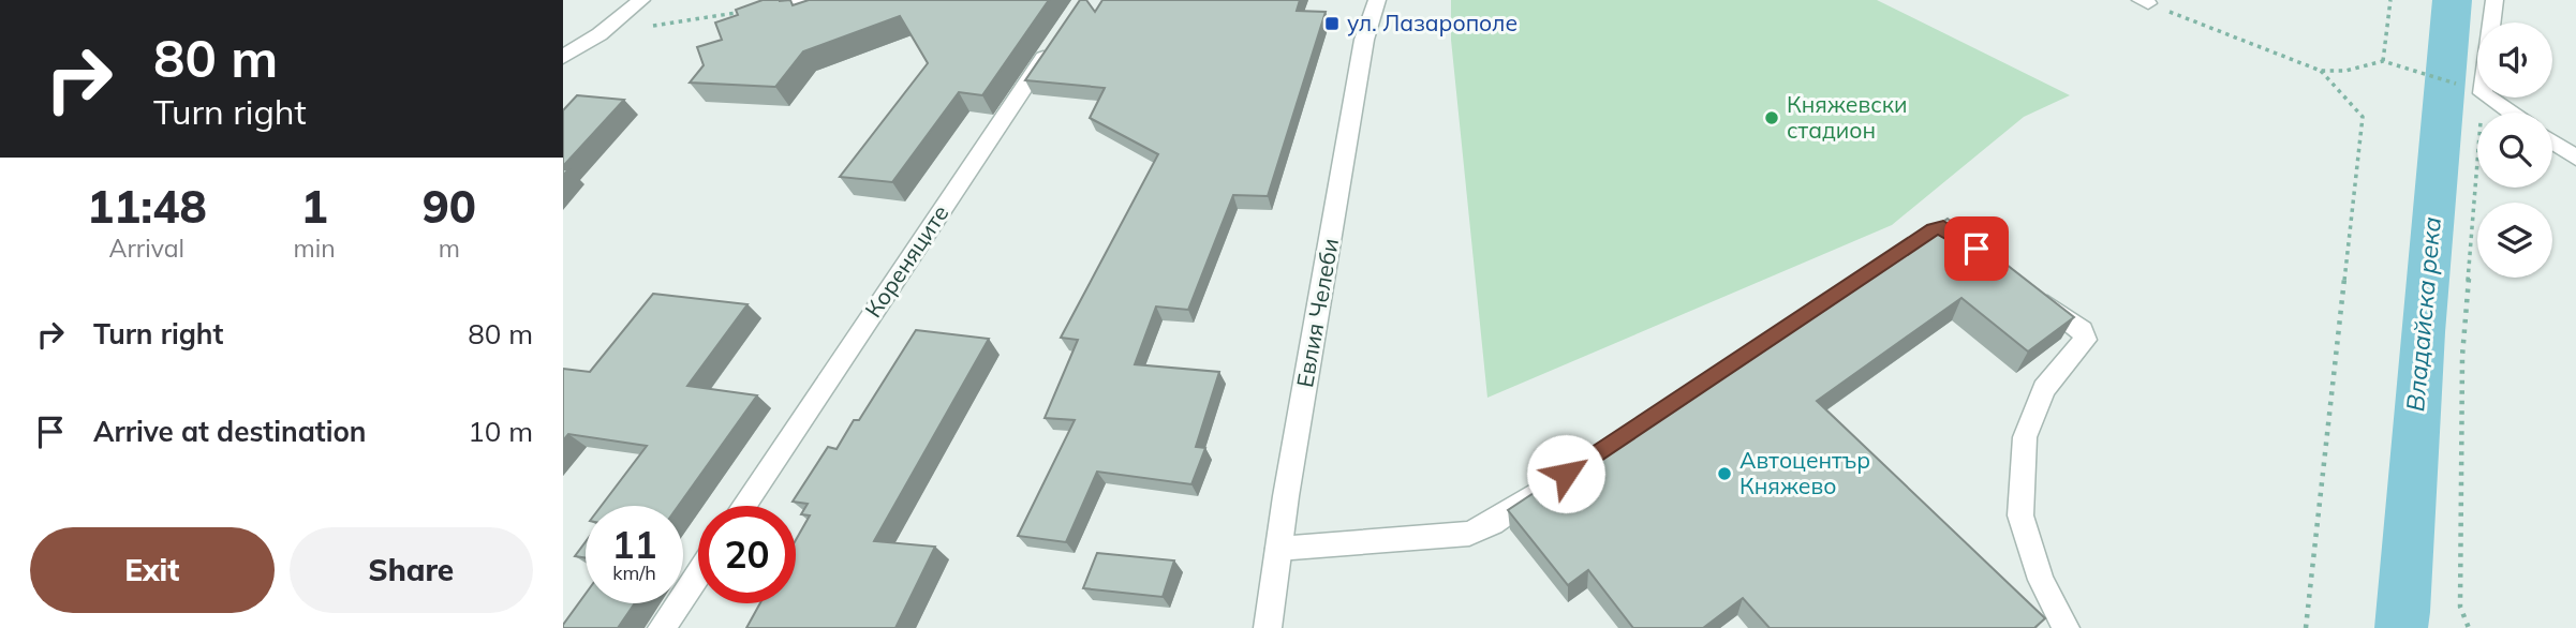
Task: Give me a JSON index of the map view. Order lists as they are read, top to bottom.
{
  "streets": {
    "street": ["Кореняците", "Евлия Челеби"]
  },
  "water": ["Владайска река"],
  "places": {
    "transit": ["ул. Лазарополе"],
    "other": ["Княжевски стадион", "Автоцентър Княжево"]
  },
  "page": {
    "turn": ["80 m", "Turn right"],
    "eta": [
      "11:48",
      "Arrival",
      "1",
      "min",
      "90",
      "m"
    ],
    "list": [
      {
        "name": "Turn right",
        "value": "80 m"
      },
      {
        "name": "Arrive at destination",
        "value": "10 m"
      }
    ],
    "speed": "11 km/h",
    "limit": "20",
    "buttons": ["Exit", "Share"]
  }
}
